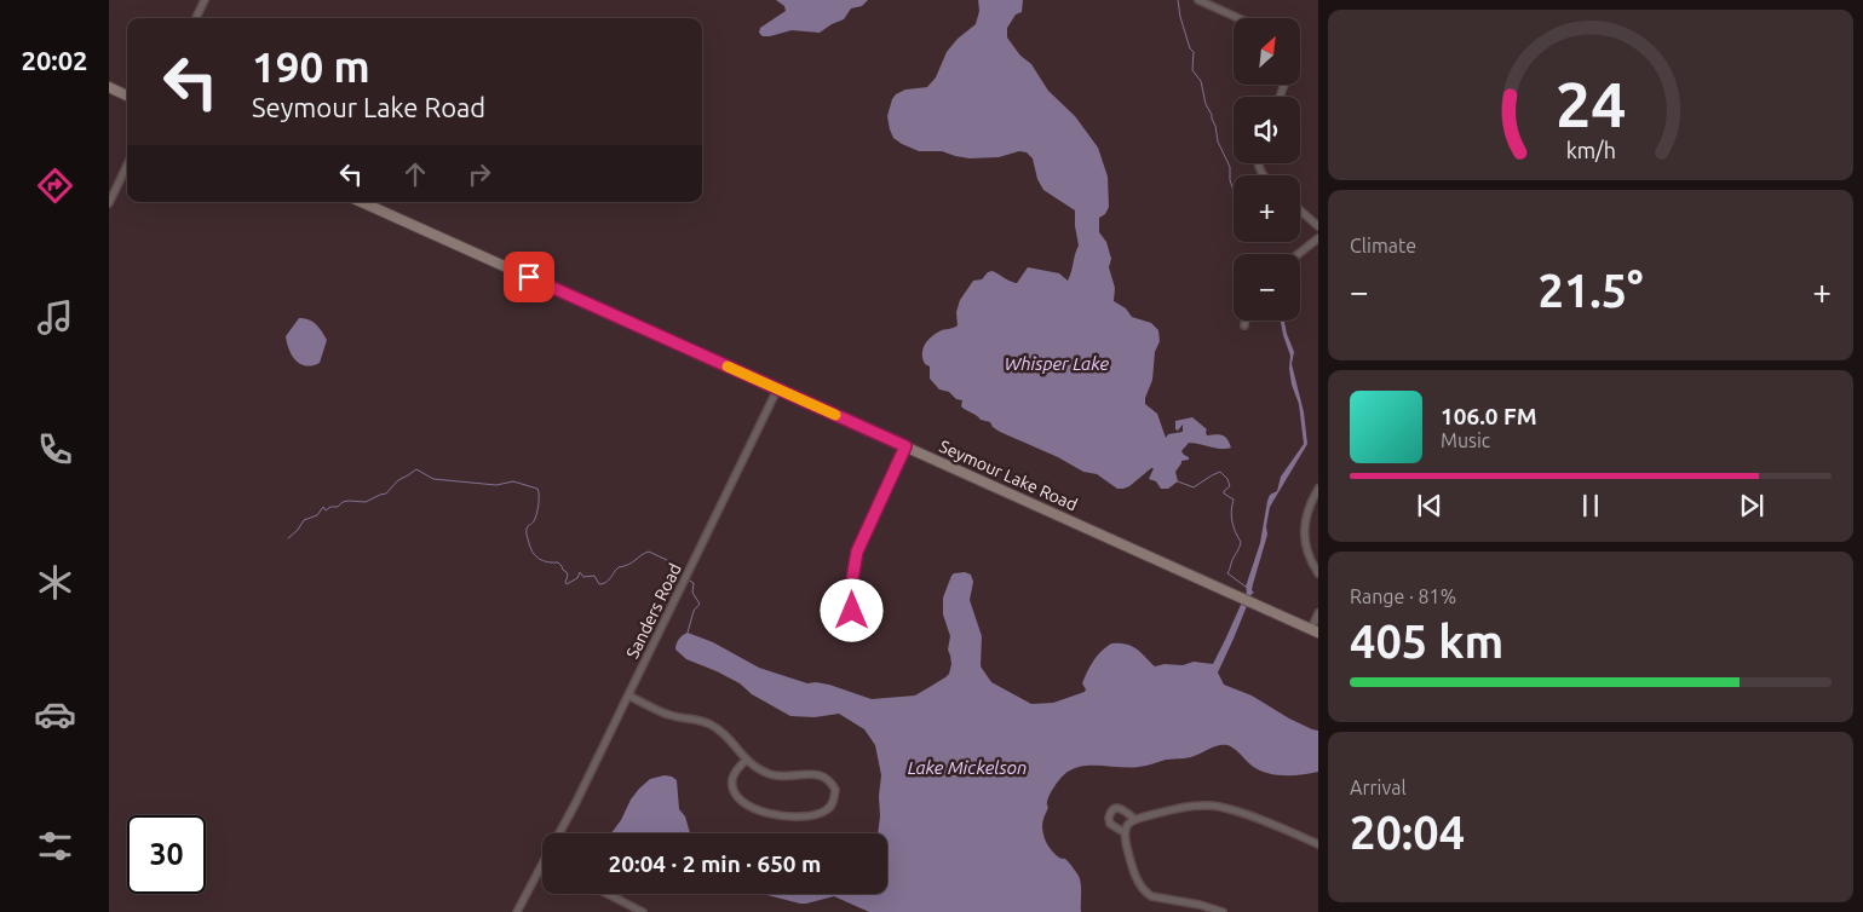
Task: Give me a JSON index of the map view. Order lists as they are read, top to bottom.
{
  "streets": {
    "street": ["Seymour Lake Road", "Sanders Road"]
  },
  "crossings": [
    ["Seymour Lake Road", "Sanders Road"]
  ],
  "water": ["Whisper Lake", "Lake Mickelson"],
  "north": "top right",
  "page": {
    "tabs": "20:02",
    "map_buttons": ["+", "−"],
    "turn": ["190 m", "Seymour Lake Road"],
    "tile": [
      "Climate",
      ["Range · 81%", "405 km"],
      ["Arrival", "20:04"]
    ],
    "heat": ["−", "21.5°", "+"],
    "song": ["106.0 FM", "Music"],
    "limit": "30",
    "trip": "20:04 · 2 min · 650 m",
    "gauge": ["24", "km/h"]
  }
}
